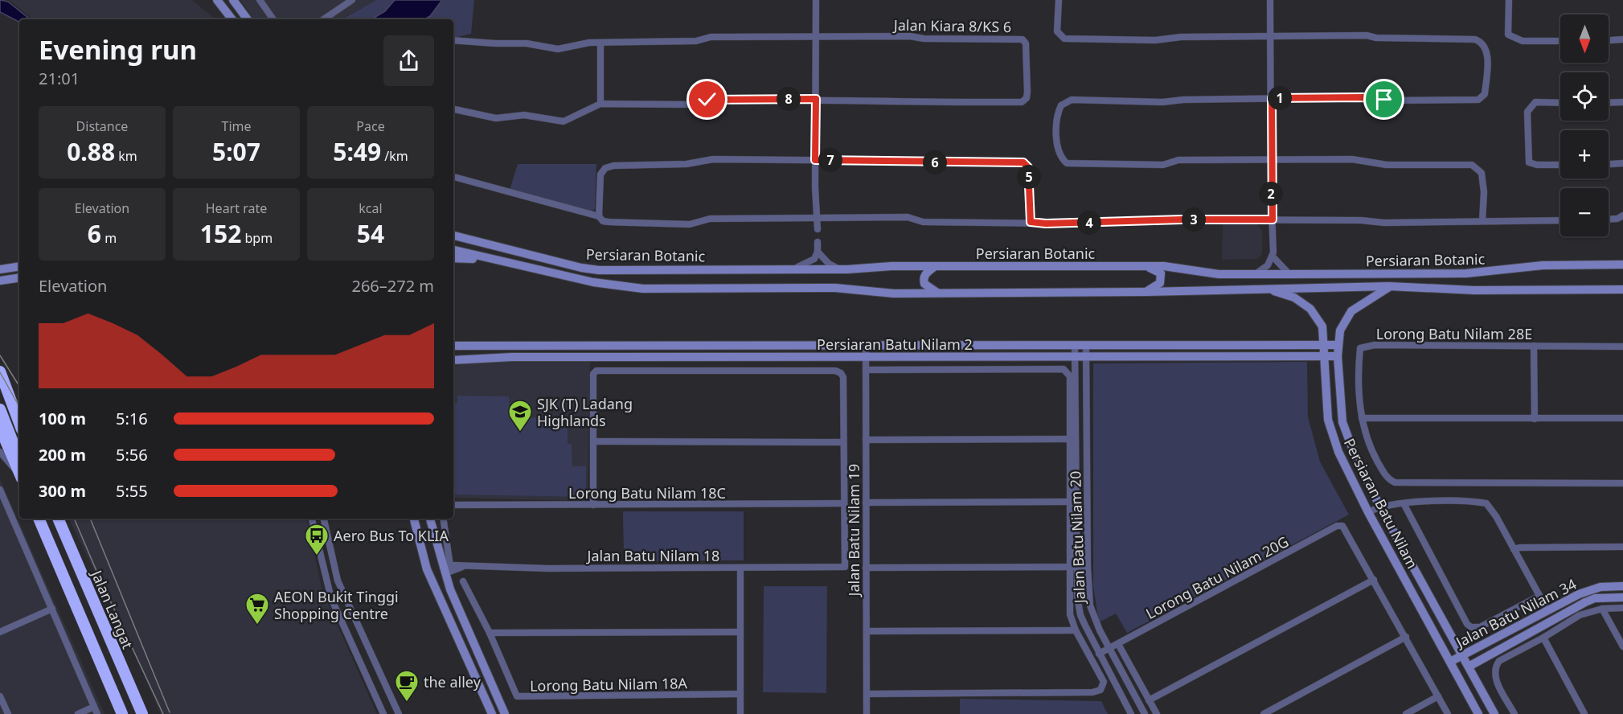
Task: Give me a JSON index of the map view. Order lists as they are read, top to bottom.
{
  "streets": {
    "highway": ["Jalan Langat"],
    "main road": [
      "Persiaran Botanic",
      "Persiaran Batu Nilam 2",
      "Persiaran Batu Nilam",
      "Jalan Batu Nilam 34"
    ],
    "street": [
      "Jalan Kiara 8/KS 6",
      "Lorong Batu Nilam 28E",
      "Lorong Batu Nilam 18C",
      "Jalan Batu Nilam 19",
      "Jalan Batu Nilam 20",
      "Jalan Batu Nilam 18",
      "Lorong Batu Nilam 20G",
      "Lorong Batu Nilam 18A"
    ]
  },
  "crossings": [
    ["Persiaran Botanic", "Persiaran Batu Nilam"],
    ["Persiaran Batu Nilam 2", "Persiaran Batu Nilam"],
    ["Persiaran Batu Nilam 2", "Jalan Batu Nilam 19"],
    ["Persiaran Batu Nilam 2", "Jalan Batu Nilam 20"],
    ["Lorong Batu Nilam 18C", "Jalan Batu Nilam 18"],
    ["Persiaran Batu Nilam", "Jalan Batu Nilam 34"],
    ["Jalan Batu Nilam 20", "Lorong Batu Nilam 20G"]
  ],
  "places": {
    "school or university": ["SJK (T) Ladang Highlands"],
    "bus stop": ["Aero Bus To KLIA"],
    "supermarket": ["AEON Bukit Tinggi Shopping Centre"],
    "cafe": ["the alley"]
  },
  "north": "bottom",
  "page": {
    "map_buttons": ["+", "−"],
    "heading": ["Evening run", "21:01"],
    "pins": [
      "1",
      "8",
      "7",
      "6",
      "5",
      "2",
      "3",
      "4"
    ],
    "stats": [
      ["Distance", "0.88 km"],
      ["Time", "5:07"],
      ["Pace", "5:49 /km"],
      ["Elevation", "6 m"],
      ["Heart rate", "152 bpm"],
      ["kcal", "54"]
    ],
    "chart": ["Elevation", "266–272 m"],
    "list": [
      {
        "name": "100 m",
        "note": "5:16"
      },
      {
        "name": "200 m",
        "note": "5:56"
      },
      {
        "name": "300 m",
        "note": "5:55"
      }
    ]
  }
}
